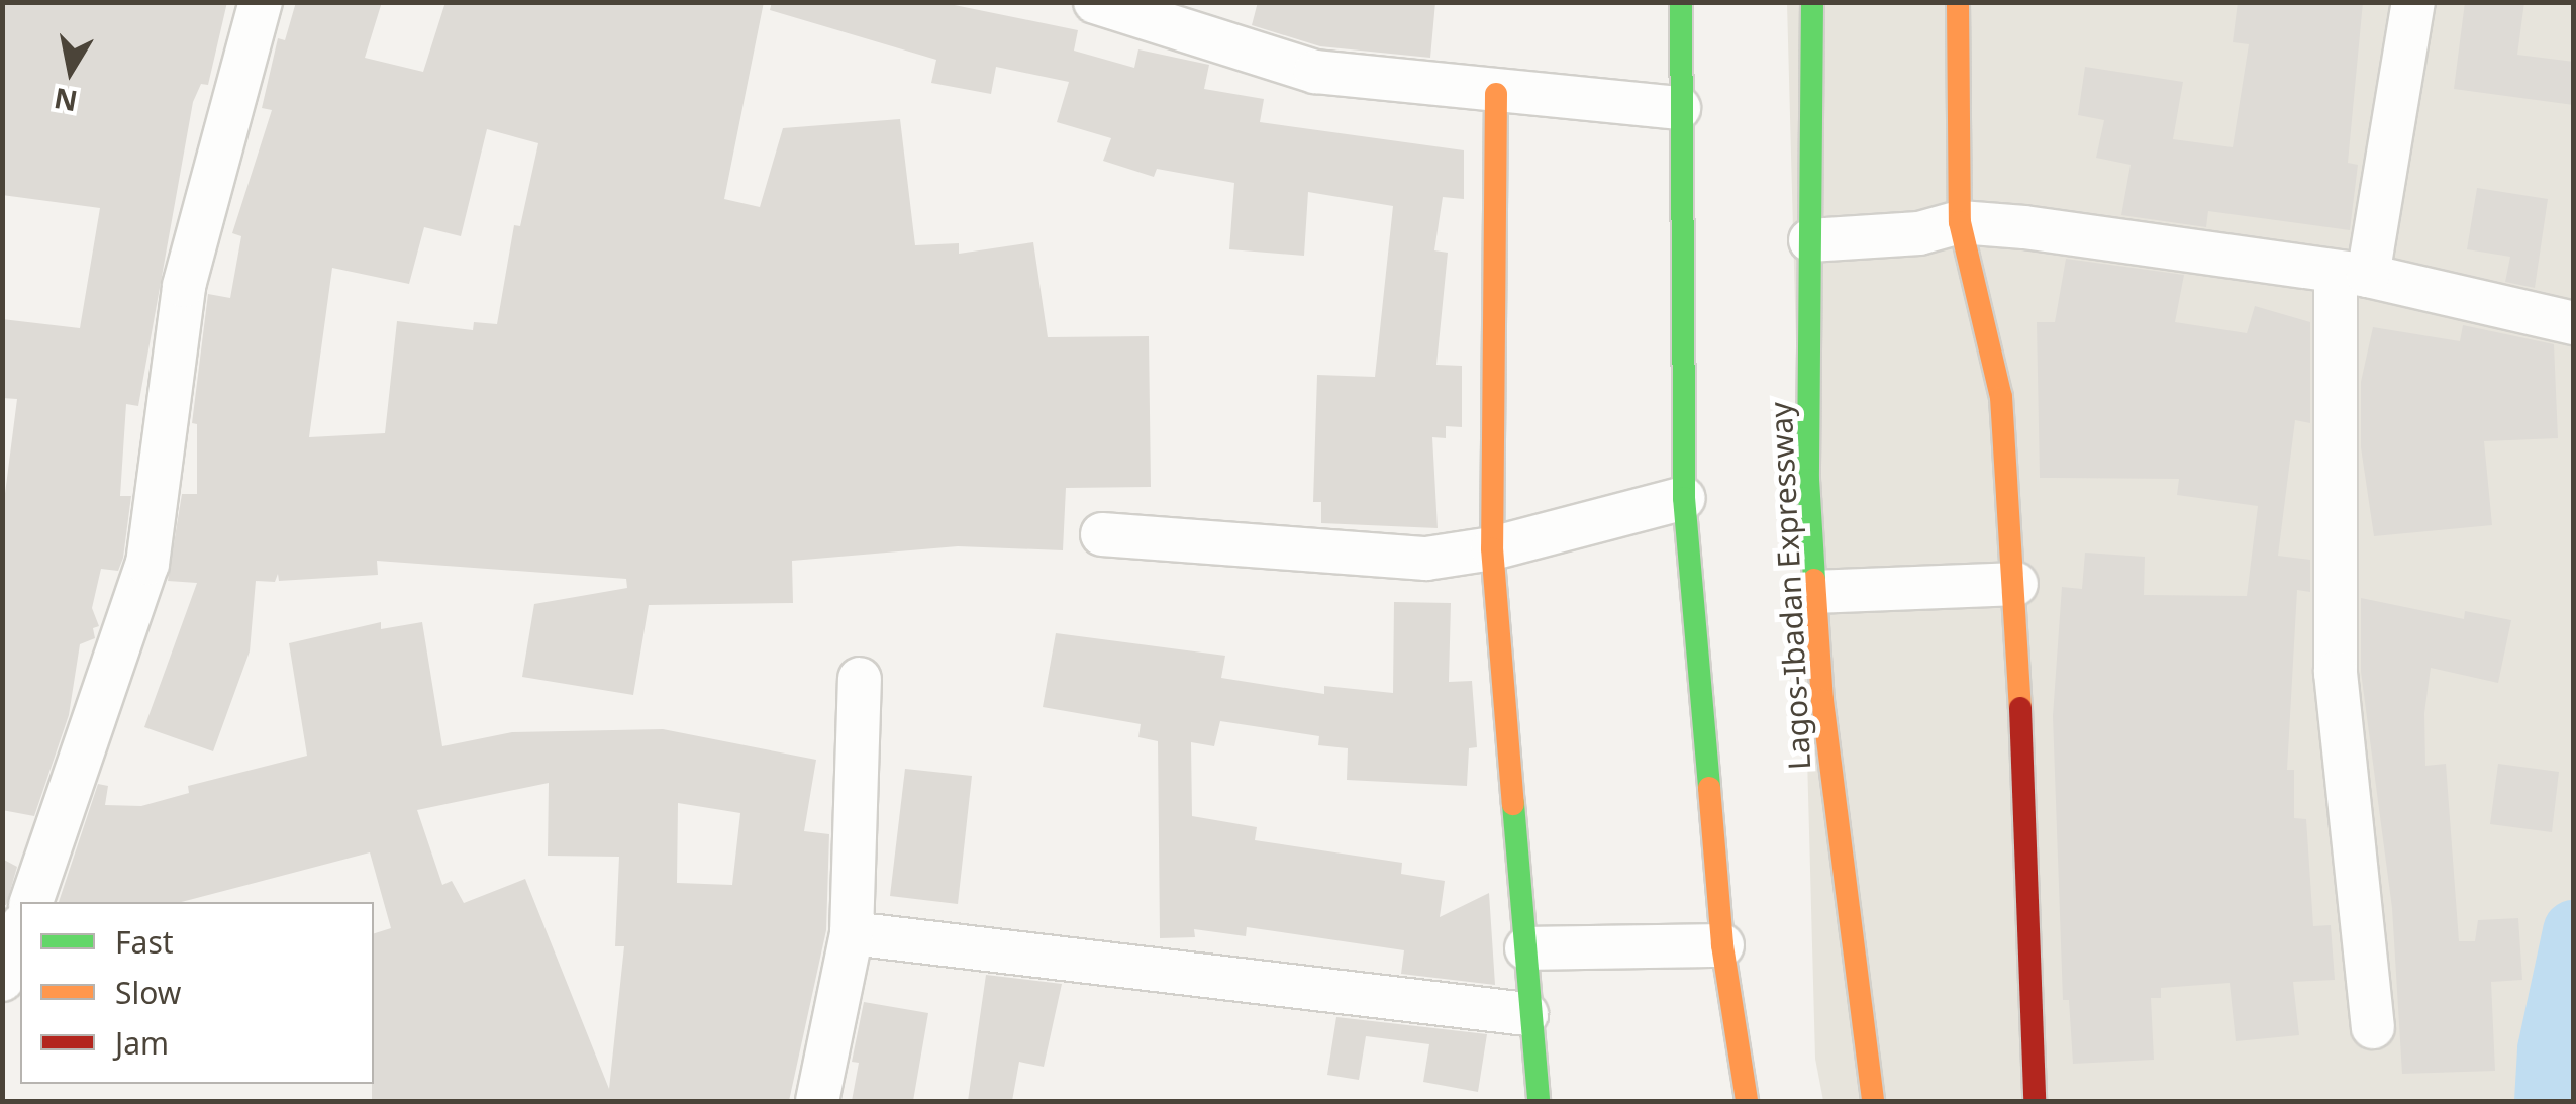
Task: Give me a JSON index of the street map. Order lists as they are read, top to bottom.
{
  "streets": {
    "main road": ["Lagos-Ibadan Expressway"]
  },
  "legend": ["Fast", "Slow", "Jam"],
  "north": "bottom"
}
